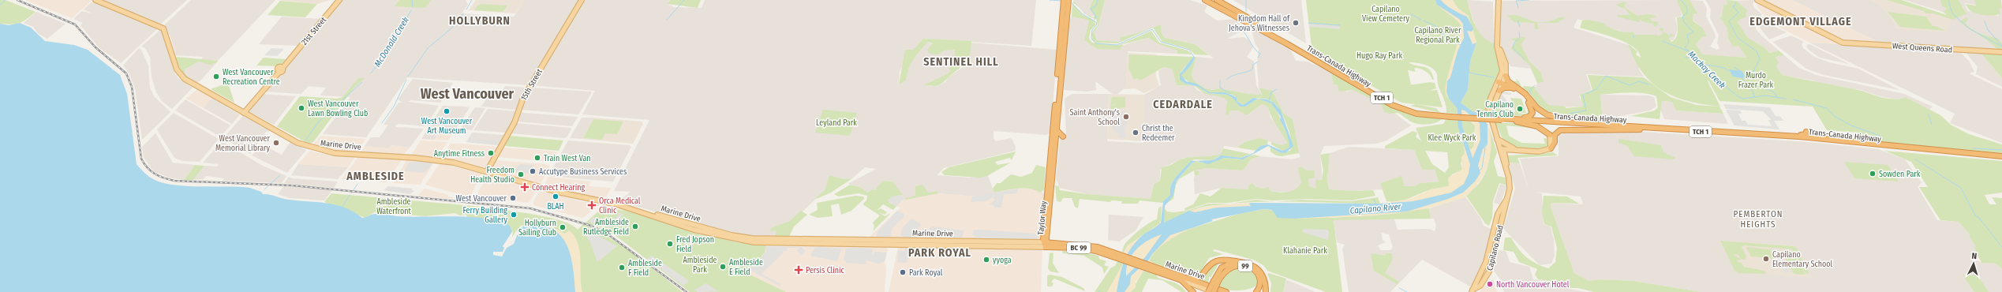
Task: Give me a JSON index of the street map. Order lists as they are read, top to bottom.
{
  "streets": {
    "highway": [
      "Trans-Canada Highway",
      "TCH 1",
      "Marine Drive",
      "Taylor Way",
      "BC 99",
      "99"
    ],
    "main road": [
      "21st Street",
      "West Queens Road",
      "15th Street",
      "Capilano Road"
    ]
  },
  "crossings": [
    ["21st Street", "Marine Drive"],
    ["15th Street", "Marine Drive"],
    ["Marine Drive", "Taylor Way"],
    ["Marine Drive", "99"]
  ],
  "districts": [
    "HOLLYBURN",
    "EDGEMONT VILLAGE",
    "SENTINEL HILL",
    "West Vancouver",
    "CEDARDALE",
    "AMBLESIDE",
    "PEMBERTON HEIGHTS",
    "PARK ROYAL"
  ],
  "water": ["McDonald Creek", "Mackay Creek", "Capilano River"],
  "parks": [
    "Capilano View Cemetery",
    "Capilano River Regional Park",
    "Hugo Ray Park",
    "Murdo Frazer Park",
    "Leyland Park",
    "Klee Wyck Park",
    "Ambleside Waterfront",
    "Klahanie Park",
    "Ambleside Park"
  ],
  "places": {
    "other": [
      "Kingdom Hall of Jehova's Witnesses",
      "West Vancouver Recreation Centre",
      "West Vancouver Lawn Bowling Club",
      "Capilano Tennis Club",
      "West Vancouver Art Museum",
      "Saint Anthony's School",
      "Christ the Redeemer",
      "West Vancouver Memorial Library",
      "Anytime Fitness",
      "Train West Van",
      "Accutype Business Services",
      "Sowden Park",
      "Freedom Health Studio",
      "BLAH",
      "West Vancouver",
      "Ferry Building Gallery",
      "Ambleside Rutledge Field",
      "Hollyburn Sailing Club",
      "Fred Jopson Field",
      "Capilano Elementary School",
      "yyoga",
      "Ambleside E Field",
      "Ambleside F Field",
      "Park Royal",
      "North Vancouver Hotel"
    ],
    "health": ["Connect Hearing", "Orca Medical Clinic", "Persis Clinic"]
  },
  "north": "top"
}
